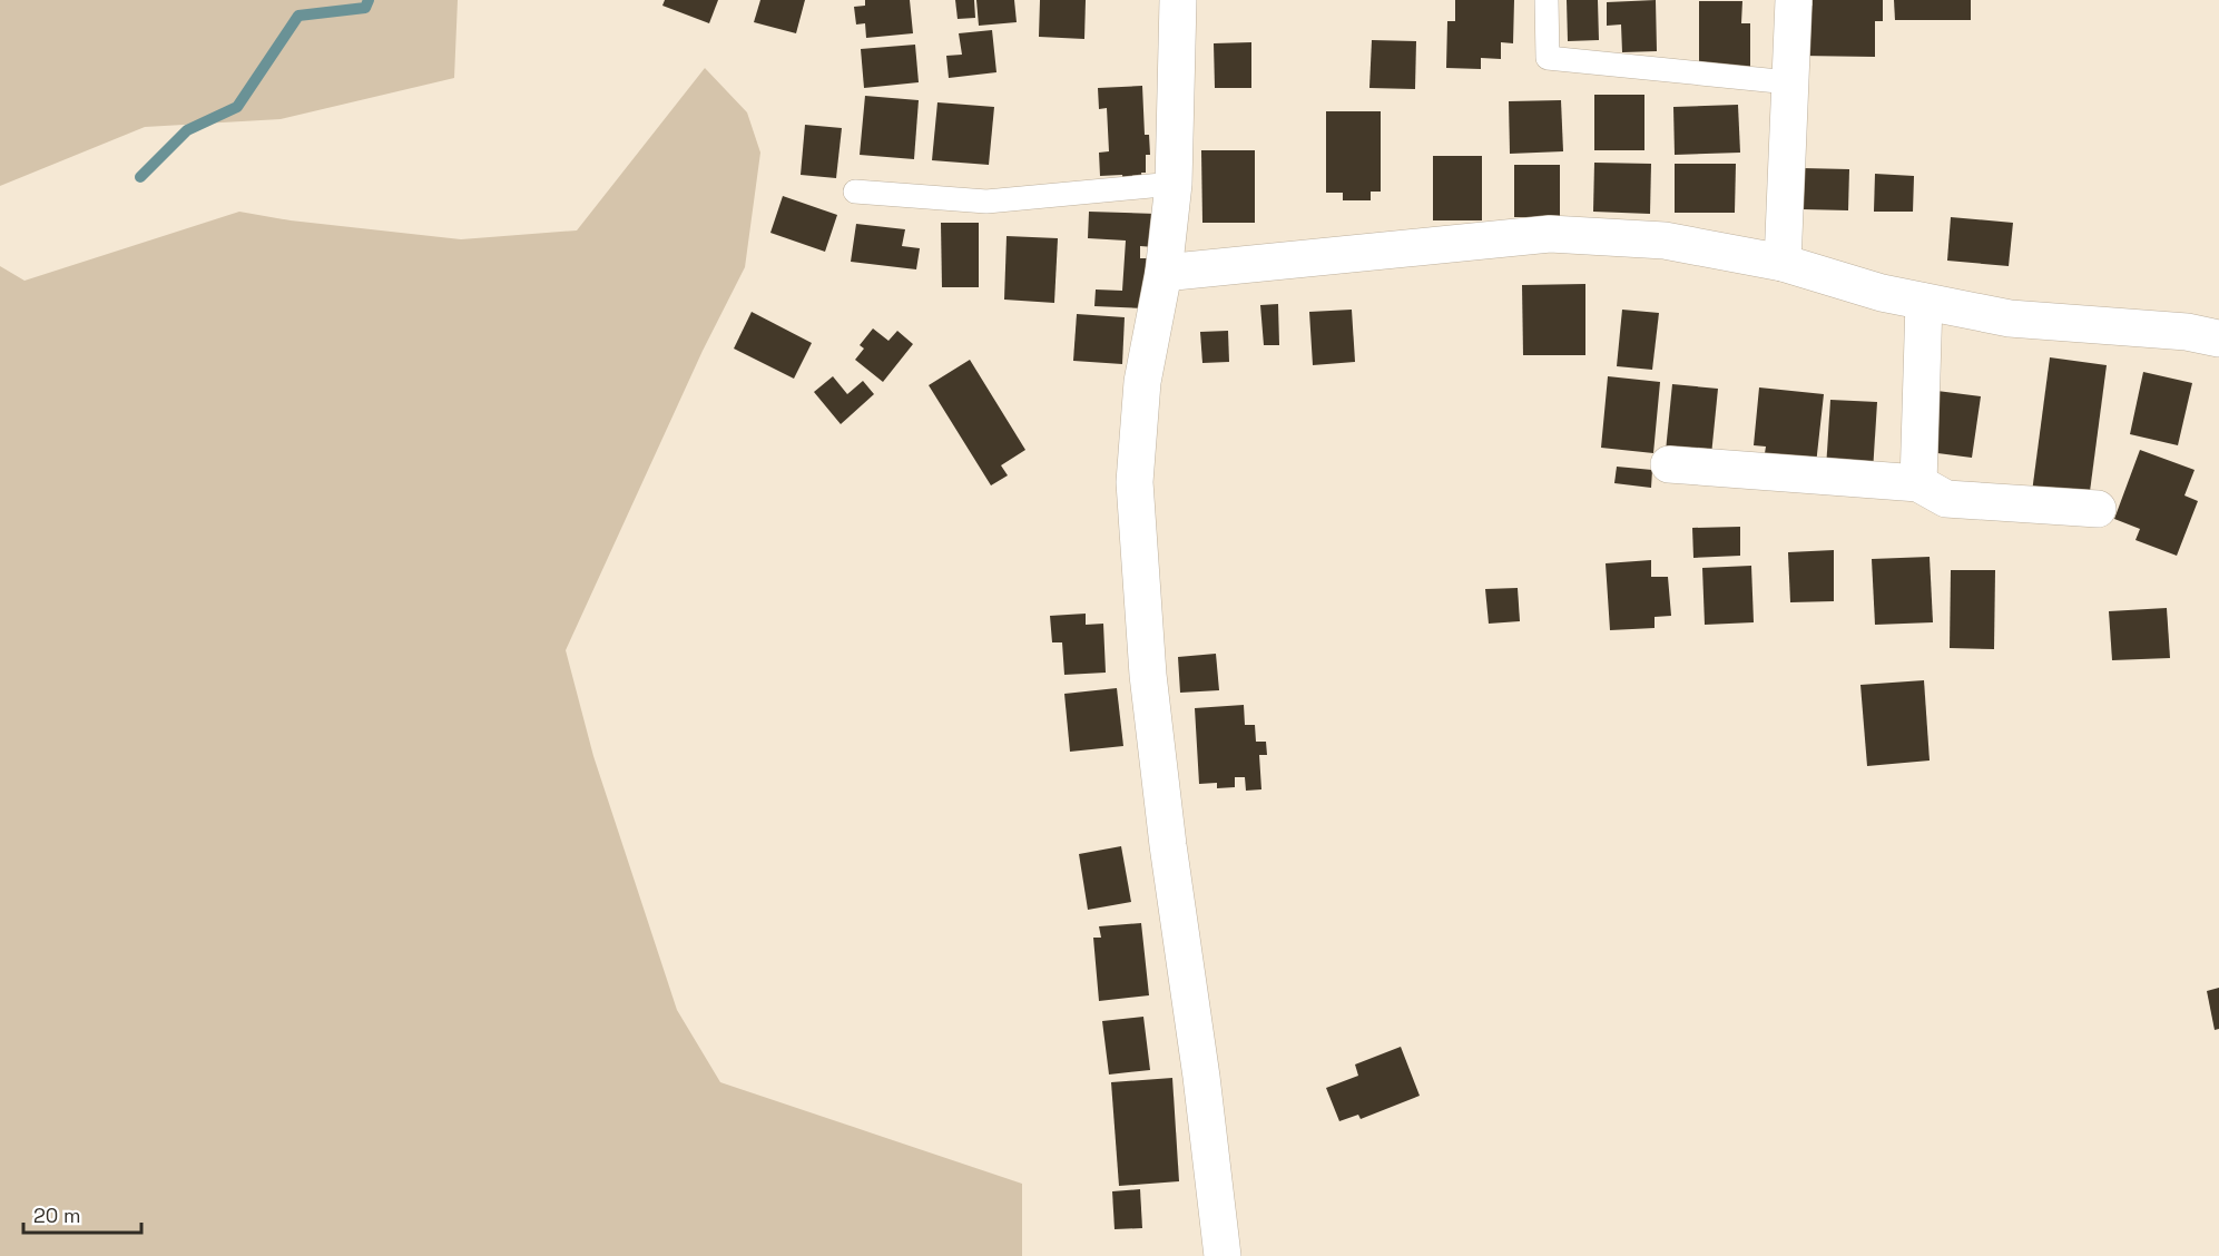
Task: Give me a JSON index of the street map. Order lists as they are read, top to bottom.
{
  "scale_bar": "20 m"
}
